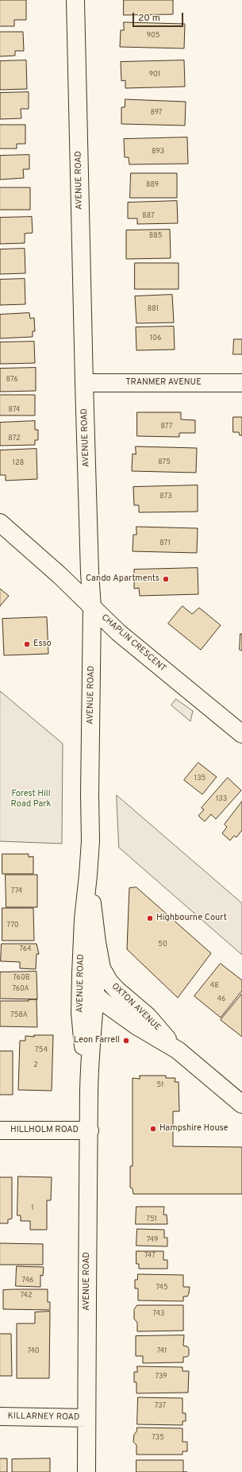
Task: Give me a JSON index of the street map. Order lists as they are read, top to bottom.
{
  "streets": {
    "main road": [
      "AVENUE ROAD",
      "TRANMER AVENUE",
      "CHAPLIN CRESCENT",
      "OXTON AVENUE",
      "HILLHOLM ROAD",
      "KILLARNEY ROAD"
    ]
  },
  "crossings": [
    ["AVENUE ROAD", "TRANMER AVENUE"],
    ["AVENUE ROAD", "CHAPLIN CRESCENT"],
    ["AVENUE ROAD", "OXTON AVENUE"],
    ["AVENUE ROAD", "HILLHOLM ROAD"],
    ["AVENUE ROAD", "KILLARNEY ROAD"]
  ],
  "parks": ["Forest Hill Road Park"],
  "places": [
    "Cando Apartments",
    "Esso",
    "Highbourne Court",
    "Leon Farrell",
    "Hampshire House"
  ],
  "house_numbers": [
    "905",
    "901",
    "897",
    "893",
    "889",
    "887",
    "885",
    "881",
    "106",
    "876",
    "874",
    "877",
    "872",
    "875",
    "128",
    "873",
    "871",
    "135",
    "133",
    "774",
    "770",
    "50",
    "764",
    "760B",
    "48",
    "760A",
    "46",
    "758A",
    "754",
    "2",
    "51",
    "1",
    "751",
    "749",
    "747",
    "746",
    "745",
    "742",
    "743",
    "740",
    "741",
    "739",
    "737",
    "735"
  ],
  "scale_bar": "20 m"
}
